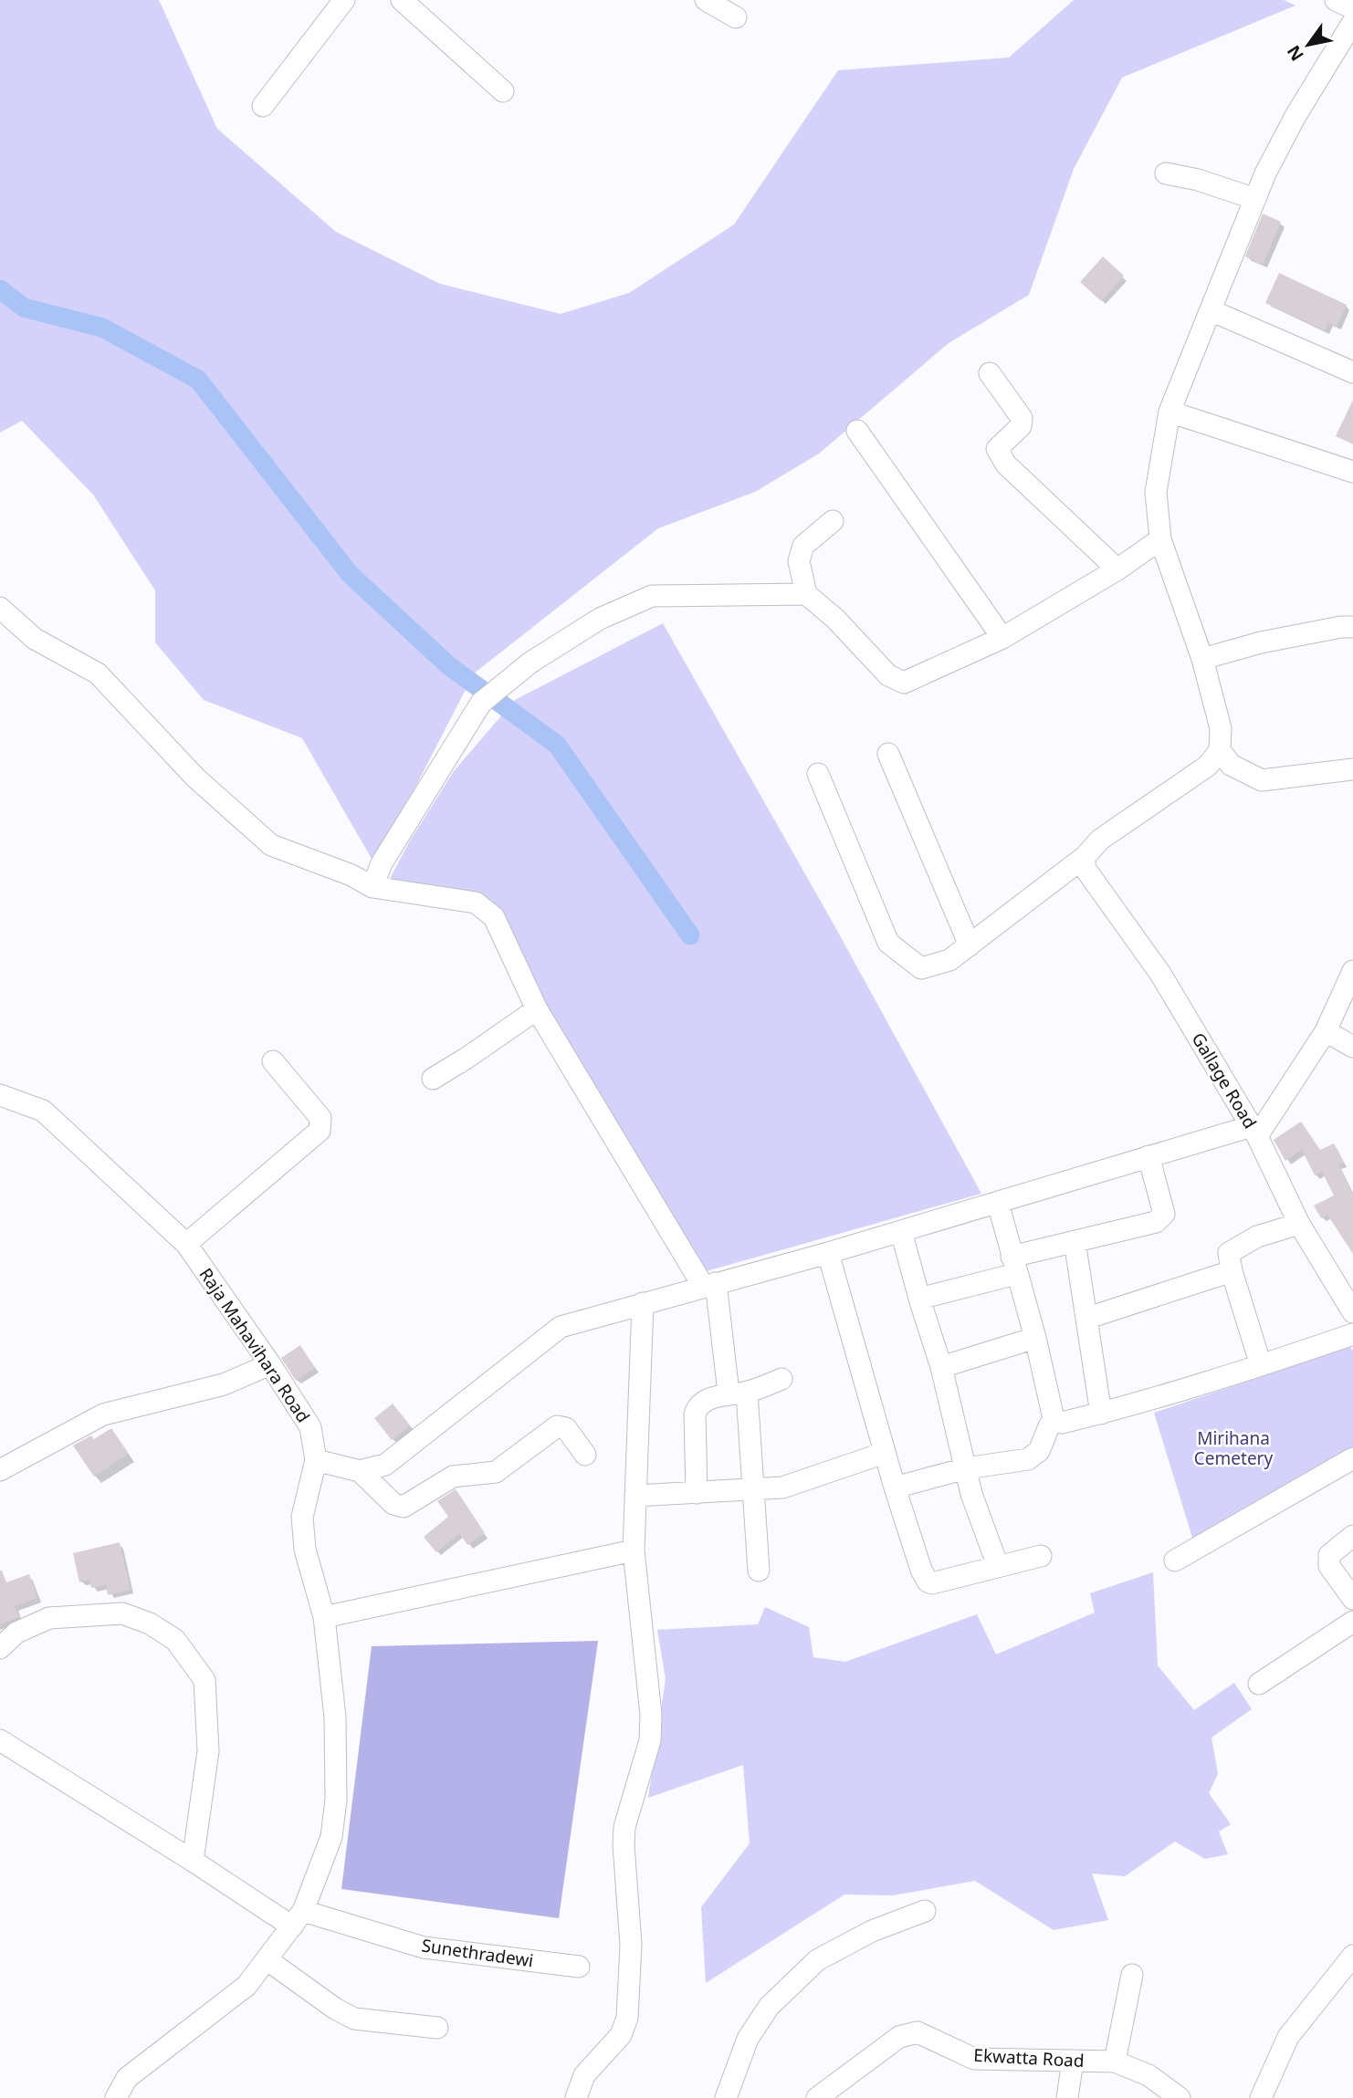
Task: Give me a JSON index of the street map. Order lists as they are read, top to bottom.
{
  "streets": {
    "street": [
      "Gallage Road",
      "Raja Mahavihara Road",
      "Sunethradewi",
      "Ekwatta Road"
    ]
  },
  "crossings": [
    ["Raja Mahavihara Road", "Sunethradewi"]
  ],
  "parks": ["Mirihana Cemetery"],
  "north": "bottom left"
}
